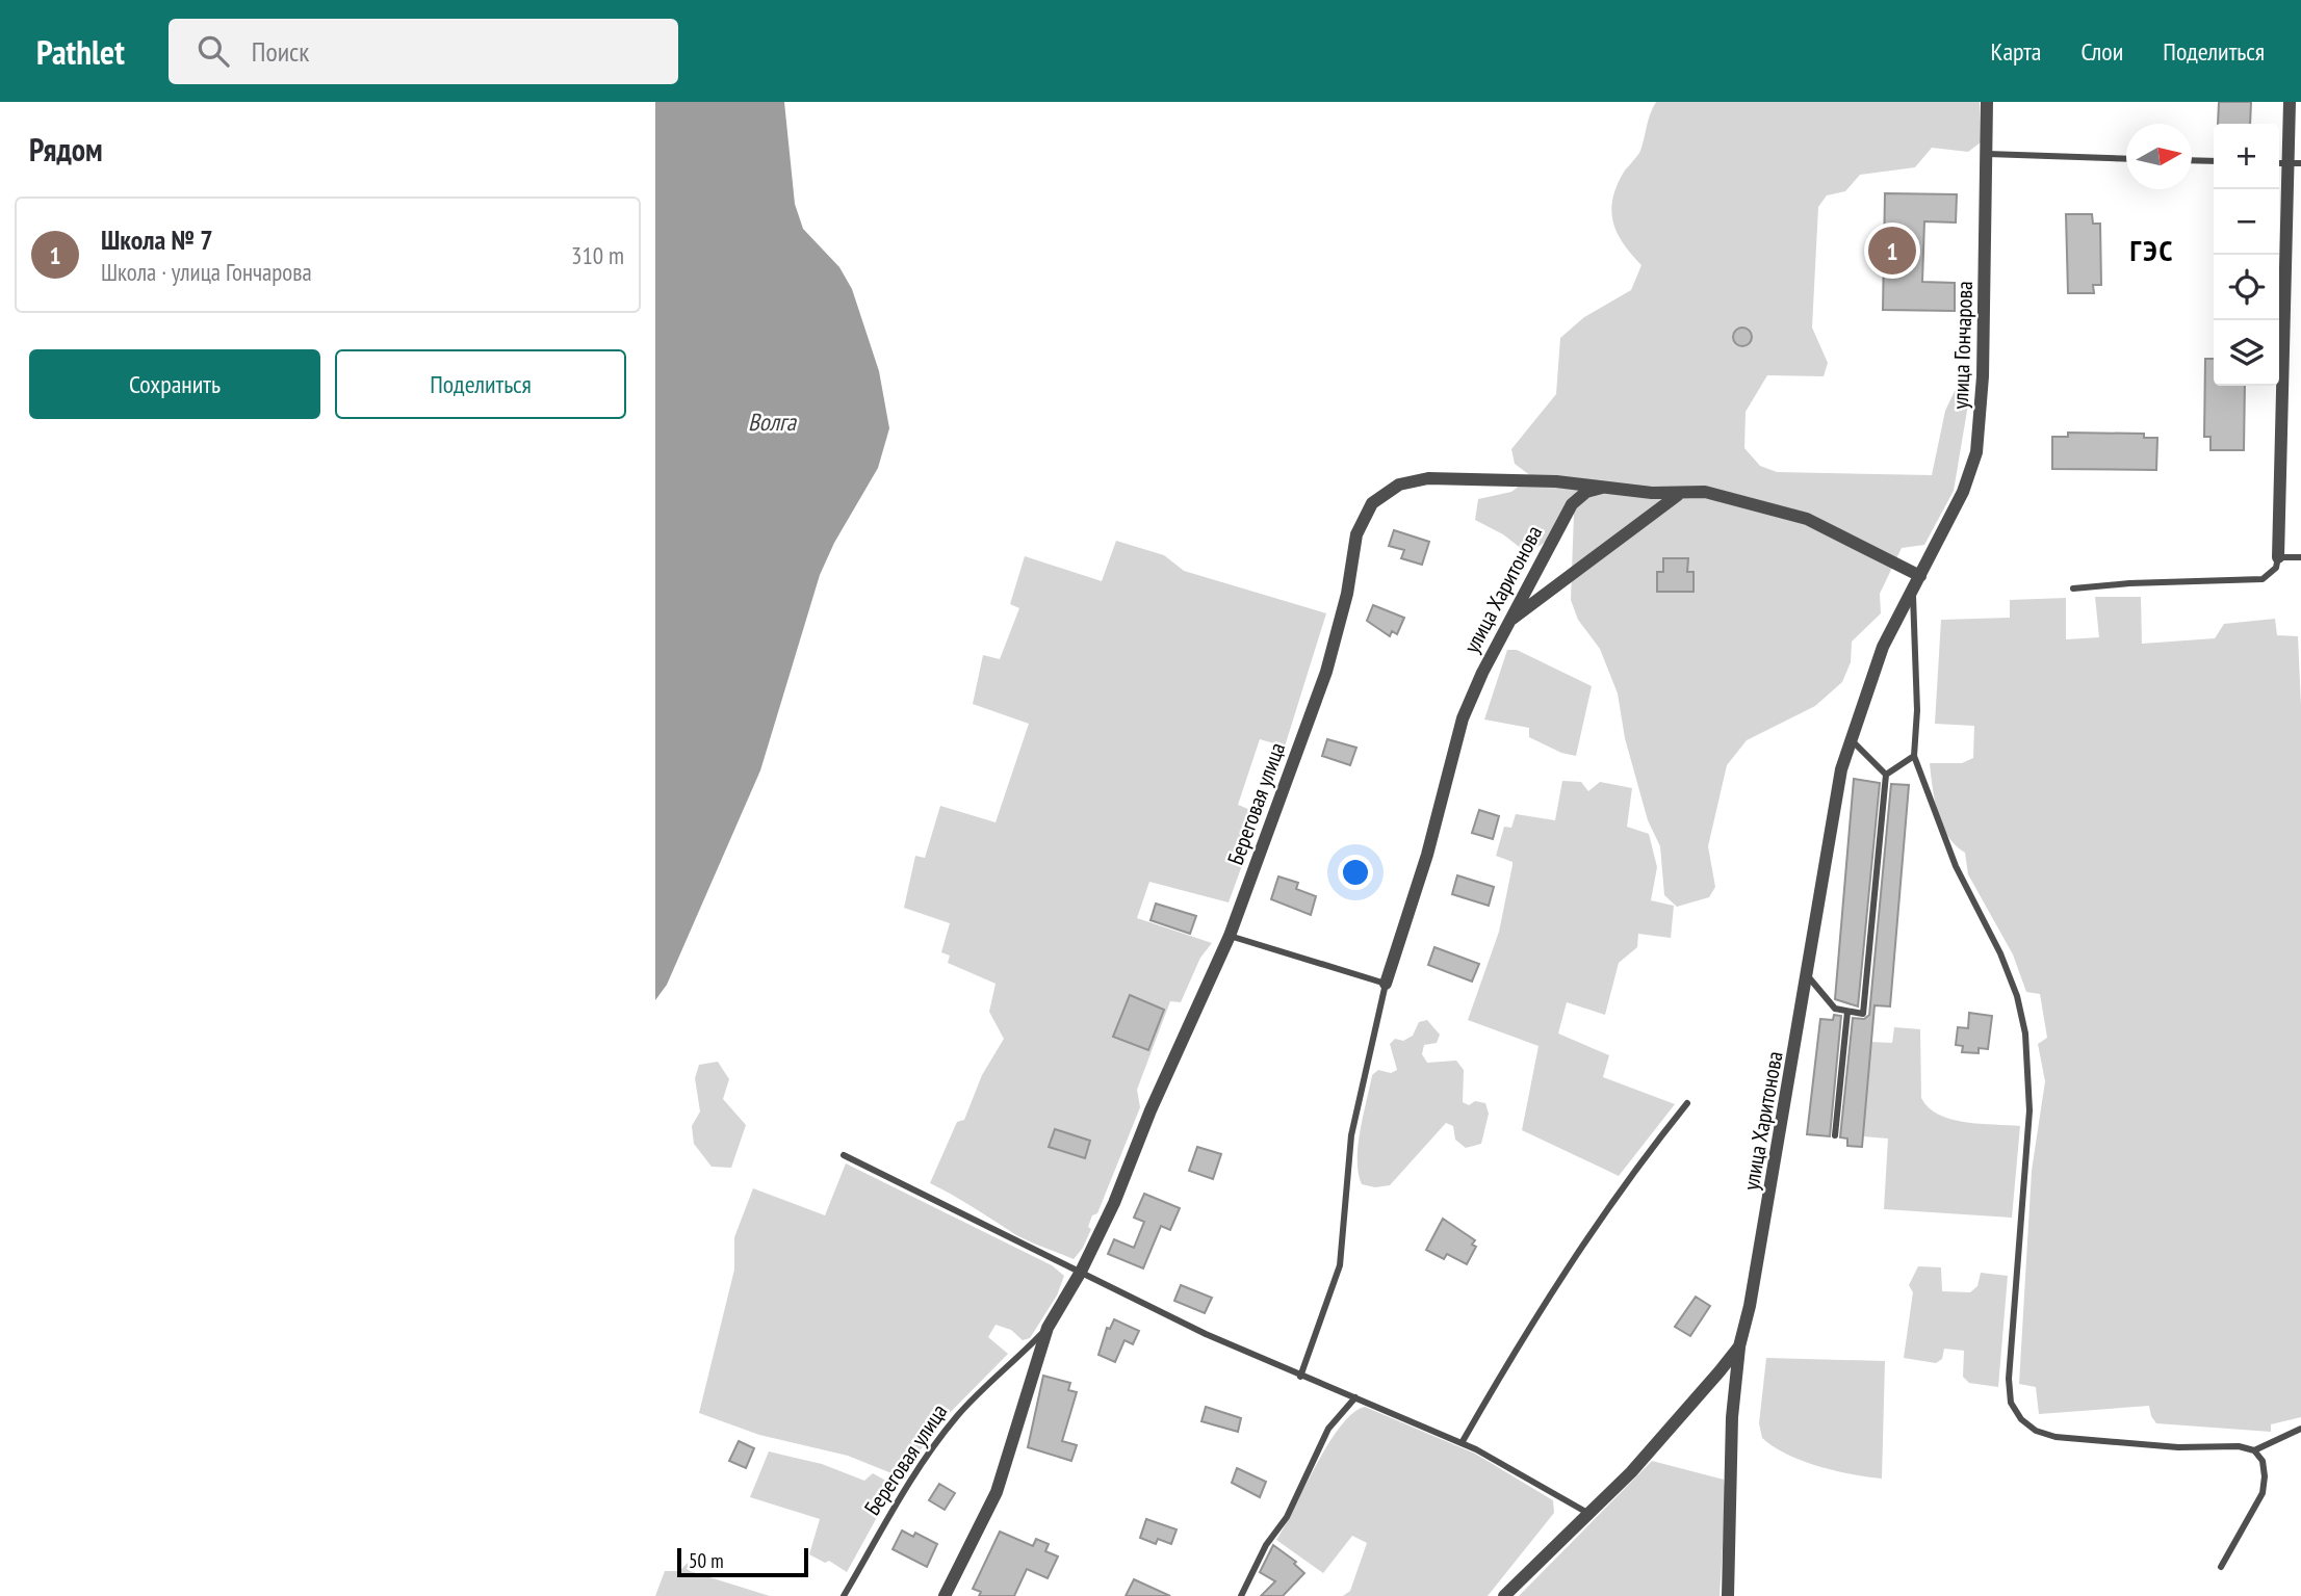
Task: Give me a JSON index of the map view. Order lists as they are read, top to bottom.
{
  "streets": {
    "street": ["улица Гончарова", "улица Харитонова", "Береговая улица"]
  },
  "crossings": [
    ["улица Гончарова", "улица Харитонова"],
    ["улица Гончарова", "Береговая улица"],
    ["улица Харитонова", "Береговая улица"]
  ],
  "districts": ["ГЭС"],
  "water": ["Волга"],
  "scale_bar": "50 m",
  "north": "right",
  "page": {
    "header": "Pathlet",
    "search": "Поиск",
    "nav": ["Карта", "Слои", "Поделиться"],
    "heading": "Рядом",
    "map_buttons": ["+", "−"],
    "list": [
      {
        "mark": "1",
        "name": "Школа № 7",
        "note": "Школа · улица Гончарова",
        "value": "310 m"
      }
    ],
    "pins": "1",
    "buttons": ["Сохранить", "Поделиться"],
    "scale": "50 m"
  }
}
